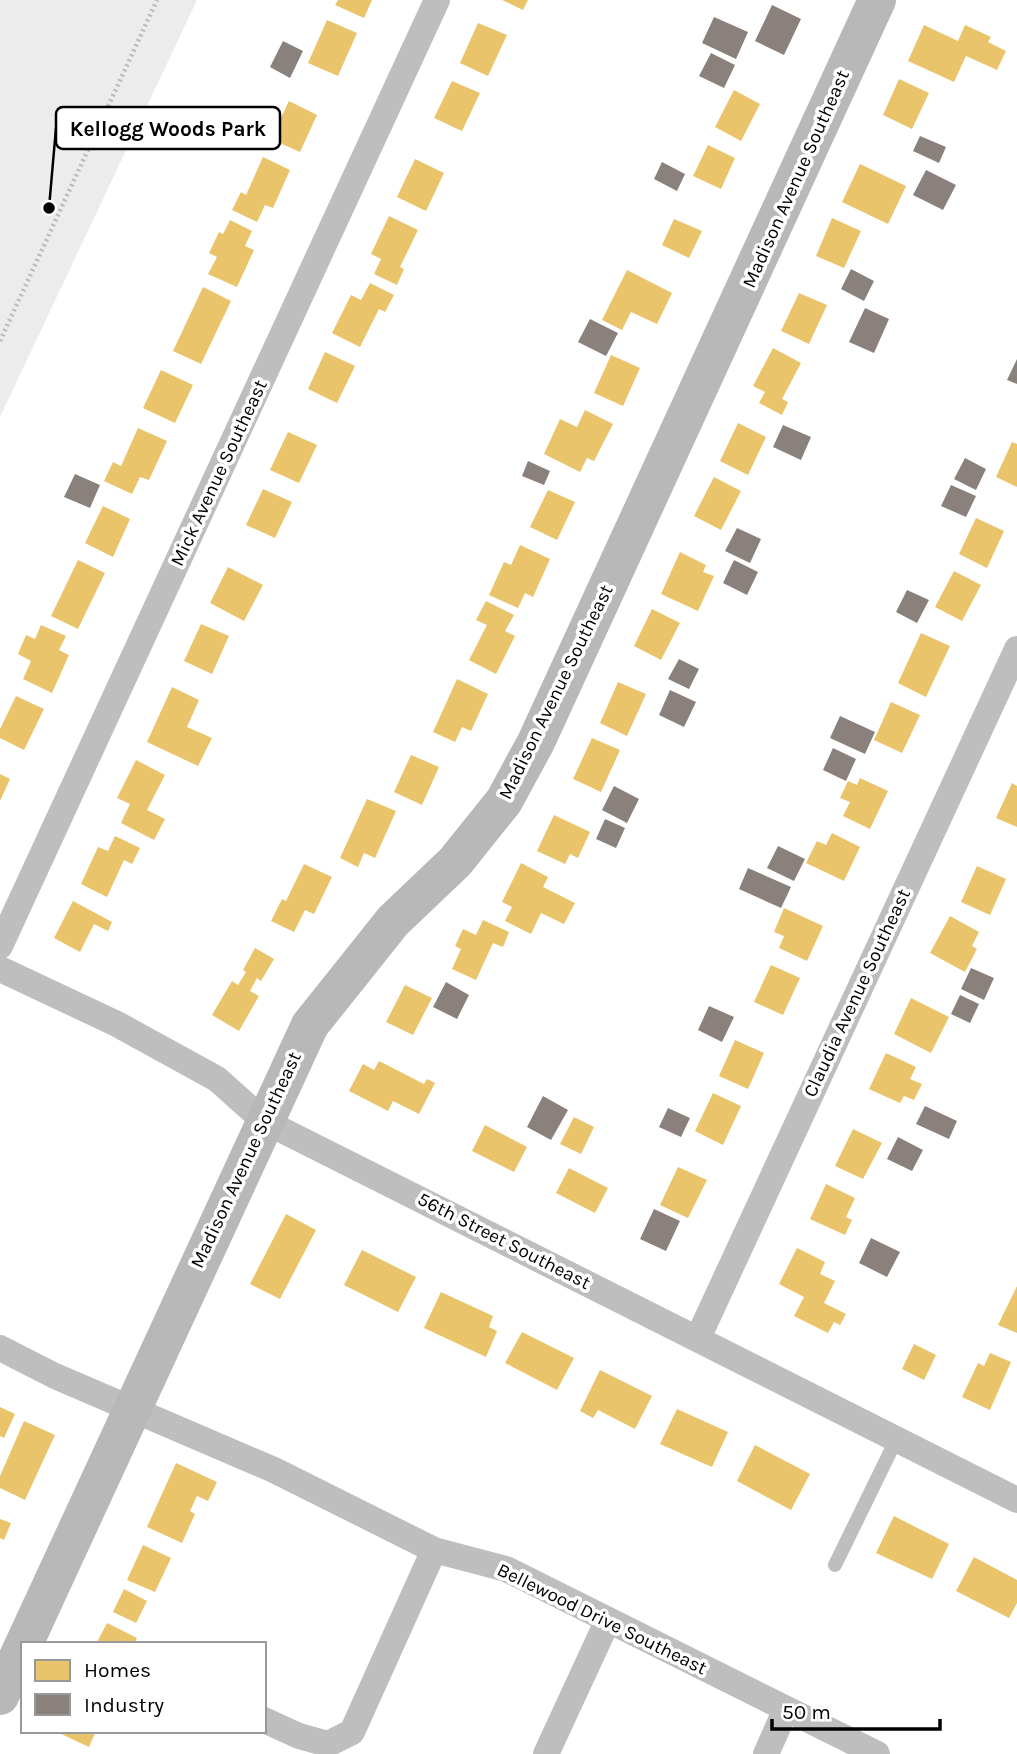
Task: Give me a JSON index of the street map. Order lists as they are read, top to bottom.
{
  "streets": {
    "street": [
      "Madison Avenue Southeast",
      "Mick Avenue Southeast",
      "Claudia Avenue Southeast",
      "56th Street Southeast",
      "Bellewood Drive Southeast"
    ]
  },
  "crossings": [
    ["Madison Avenue Southeast", "56th Street Southeast"],
    ["Madison Avenue Southeast", "Bellewood Drive Southeast"],
    ["Claudia Avenue Southeast", "56th Street Southeast"]
  ],
  "places": ["Kellogg Woods Park"],
  "legend": ["Homes", "Industry"],
  "scale_bar": "50 m"
}
